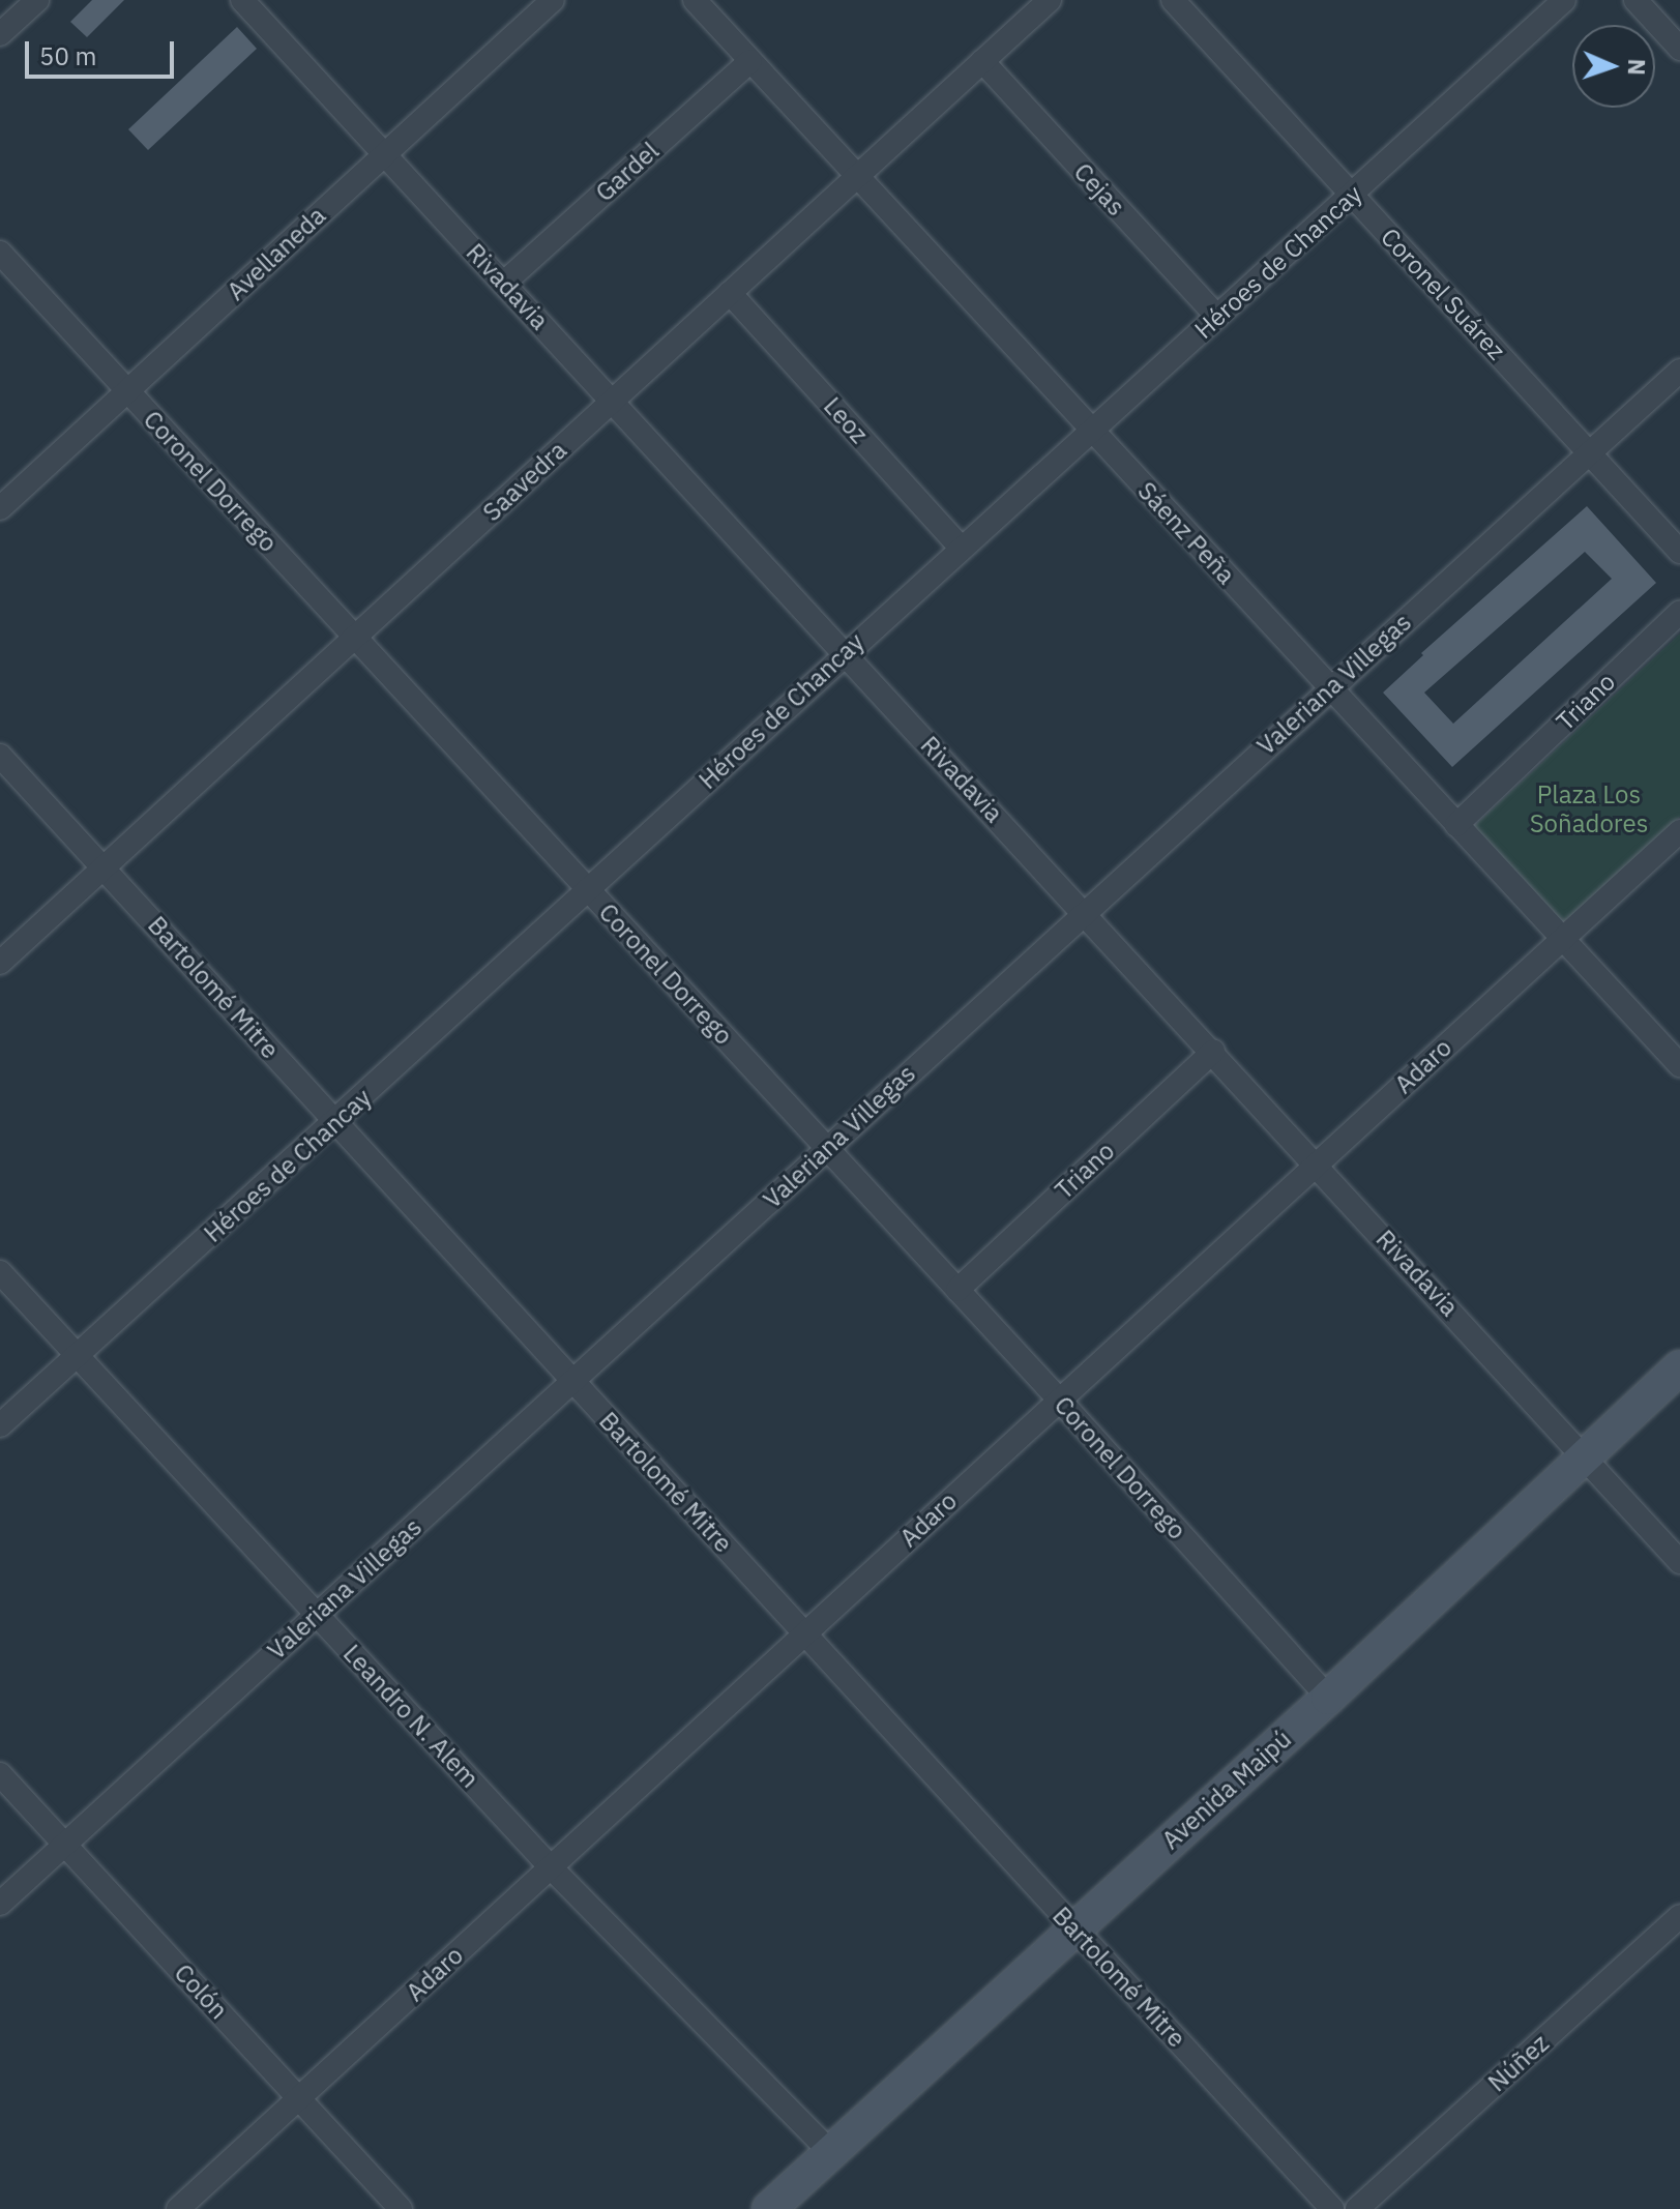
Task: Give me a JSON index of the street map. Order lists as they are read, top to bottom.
{
  "streets": {
    "main road": ["Avenida Maipú"],
    "street": [
      "Gardel",
      "Cejas",
      "Avellaneda",
      "Héroes de Chancay",
      "Rivadavia",
      "Coronel Suárez",
      "Leoz",
      "Coronel Dorrego",
      "Saavedra",
      "Sáenz Peña",
      "Valeriana Villegas",
      "Triano",
      "Bartolomé Mitre",
      "Adaro",
      "Leandro N. Alem",
      "Colón",
      "Núñez"
    ]
  },
  "crossings": [
    ["Gardel", "Rivadavia"],
    ["Gardel", "Sáenz Peña"],
    ["Cejas", "Héroes de Chancay"],
    ["Cejas", "Saavedra"],
    ["Avellaneda", "Rivadavia"],
    ["Avellaneda", "Coronel Dorrego"],
    ["Héroes de Chancay", "Rivadavia"],
    ["Héroes de Chancay", "Coronel Suárez"],
    ["Héroes de Chancay", "Leoz"],
    ["Héroes de Chancay", "Coronel Dorrego"],
    ["Héroes de Chancay", "Sáenz Peña"],
    ["Héroes de Chancay", "Bartolomé Mitre"],
    ["Héroes de Chancay", "Leandro N. Alem"],
    ["Rivadavia", "Saavedra"],
    ["Rivadavia", "Valeriana Villegas"],
    ["Rivadavia", "Triano"],
    ["Rivadavia", "Adaro"],
    ["Rivadavia", "Avenida Maipú"],
    ["Coronel Suárez", "Valeriana Villegas"],
    ["Leoz", "Saavedra"],
    ["Coronel Dorrego", "Saavedra"],
    ["Coronel Dorrego", "Valeriana Villegas"],
    ["Coronel Dorrego", "Triano"],
    ["Coronel Dorrego", "Adaro"],
    ["Coronel Dorrego", "Avenida Maipú"],
    ["Saavedra", "Sáenz Peña"],
    ["Saavedra", "Bartolomé Mitre"],
    ["Sáenz Peña", "Valeriana Villegas"],
    ["Sáenz Peña", "Triano"],
    ["Sáenz Peña", "Adaro"],
    ["Valeriana Villegas", "Bartolomé Mitre"],
    ["Valeriana Villegas", "Leandro N. Alem"],
    ["Valeriana Villegas", "Colón"],
    ["Bartolomé Mitre", "Adaro"],
    ["Bartolomé Mitre", "Avenida Maipú"],
    ["Adaro", "Leandro N. Alem"],
    ["Adaro", "Colón"],
    ["Leandro N. Alem", "Avenida Maipú"]
  ],
  "parks": ["Plaza Los Soñadores"],
  "scale_bar": "50 m",
  "north": "right"
}
